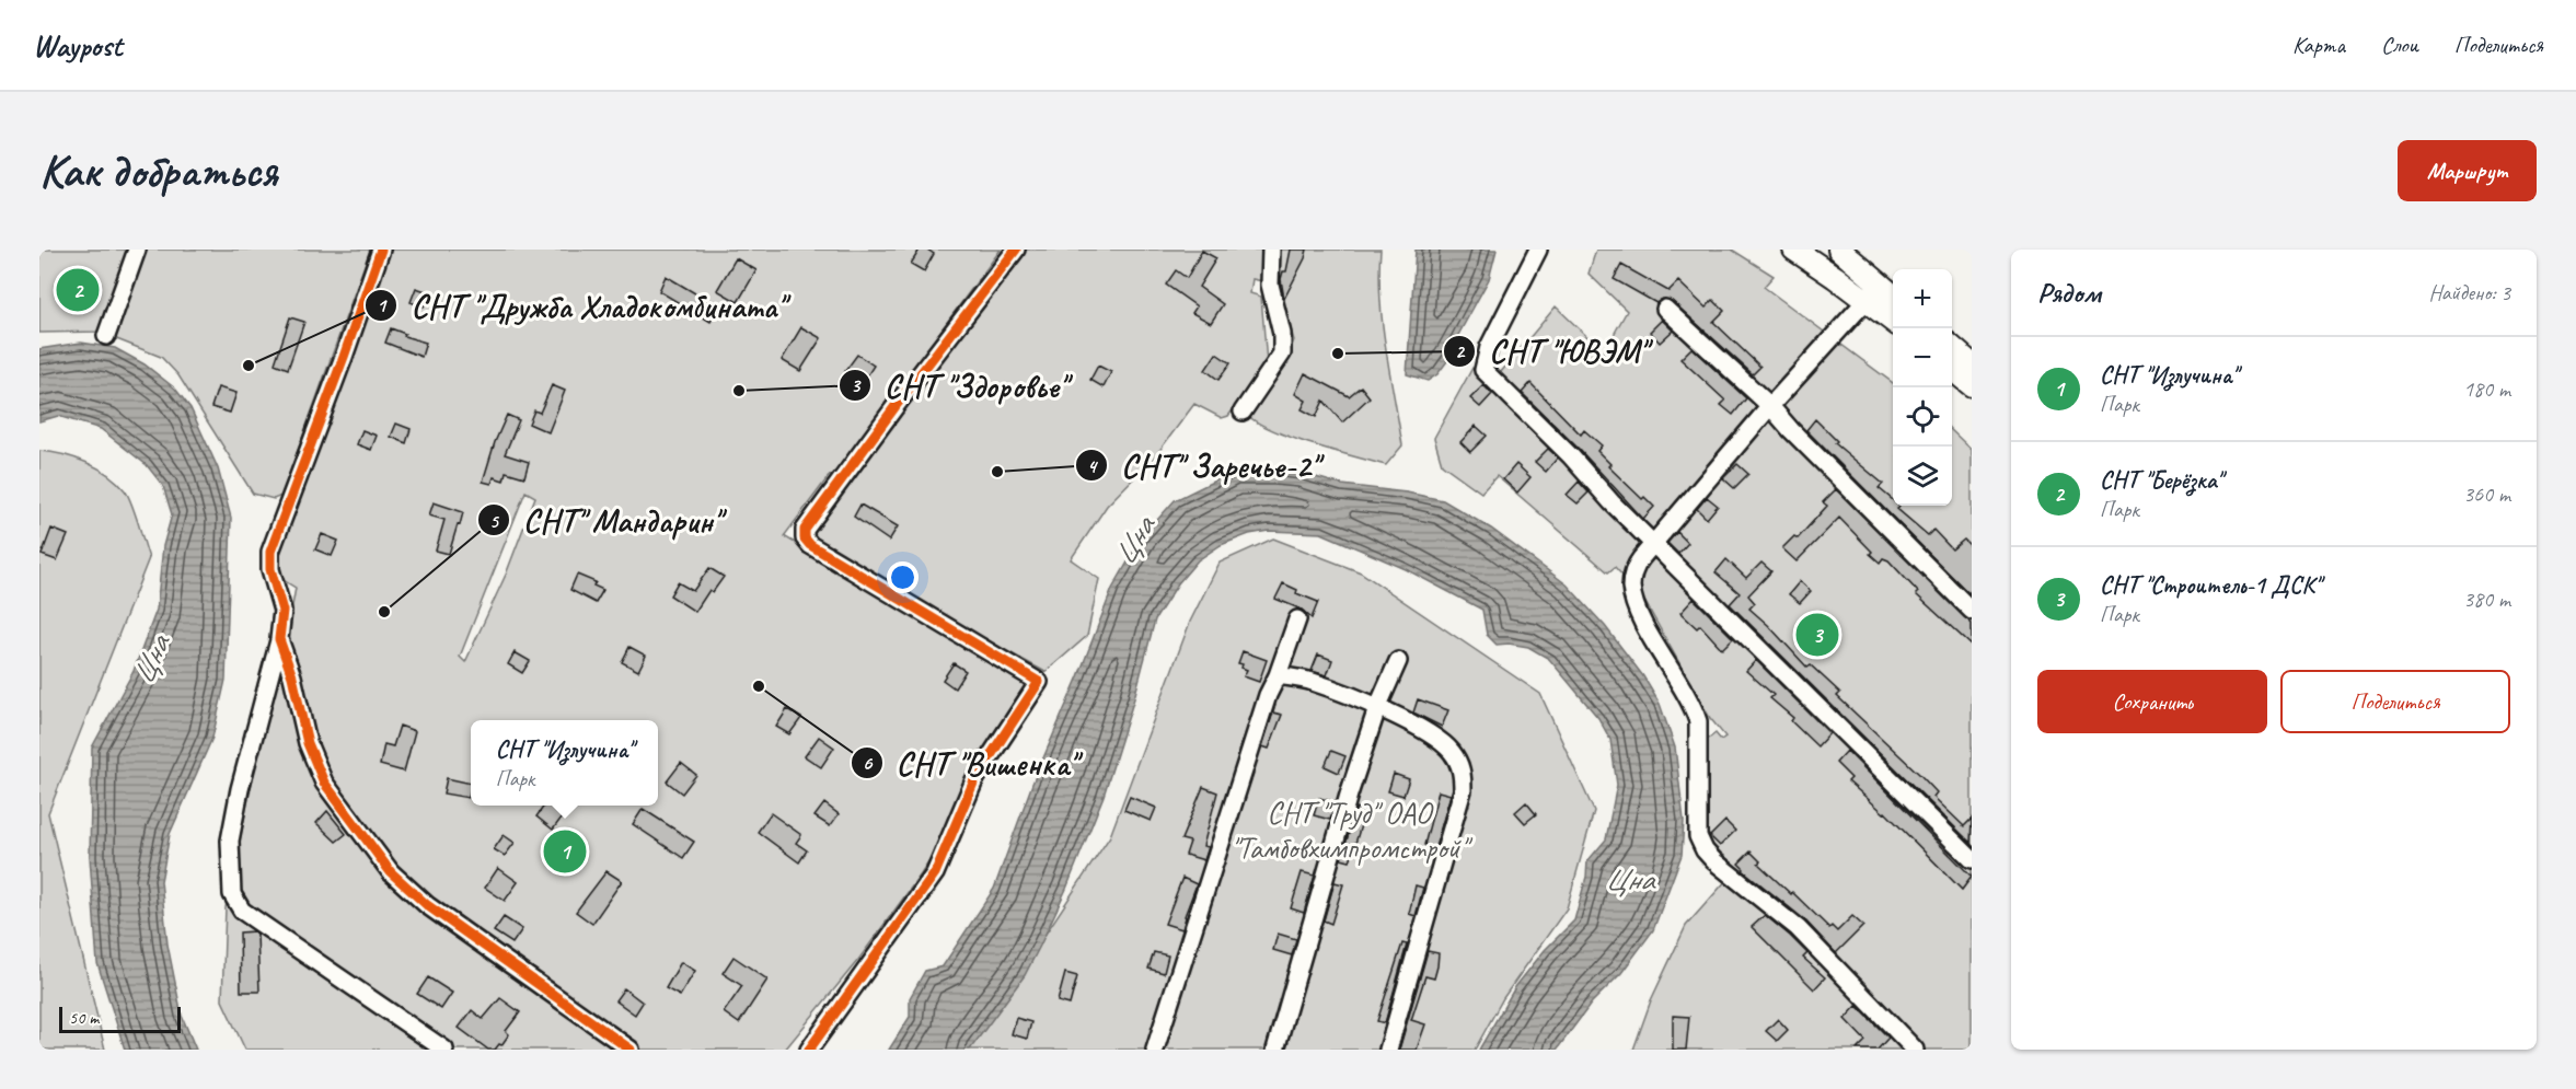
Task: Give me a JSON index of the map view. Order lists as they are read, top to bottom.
{
  "water": ["Цна"],
  "parks": ["СНТ \"Труд\" ОАО \"Тамбовхимпромстрой\""],
  "places": [
    "СНТ \"ЮВЭМ\"",
    "СНТ \"Дружба Хладокомбината\"",
    "СНТ \"Здоровье\"",
    "СНТ\" Заречье-2\"",
    "СНТ\" Мандарин\"",
    "СНТ \"Вишенка\""
  ],
  "scale_bar": "50 m",
  "page": {
    "header": "Waypost",
    "nav": ["Карта", "Слои", "Поделиться"],
    "buttons": [
      "Маршрут",
      ["Сохранить", "Поделиться"]
    ],
    "title": "Как добраться",
    "heading": ["Рядом", "Найдено: 3"],
    "pins": ["2", "3", "1"],
    "map_buttons": ["+", "−"],
    "list": [
      {
        "mark": "1",
        "name": "СНТ \"Излучина\"",
        "note": "Парк",
        "value": "180 m"
      },
      {
        "mark": "2",
        "name": "СНТ \"Берёзка\"",
        "note": "Парк",
        "value": "360 m"
      },
      {
        "mark": "3",
        "name": "СНТ \"Строитель-1 ДСК\"",
        "note": "Парк",
        "value": "380 m"
      }
    ],
    "popup": ["СНТ \"Излучина\"", "Парк"],
    "scale": "50 m"
  }
}
